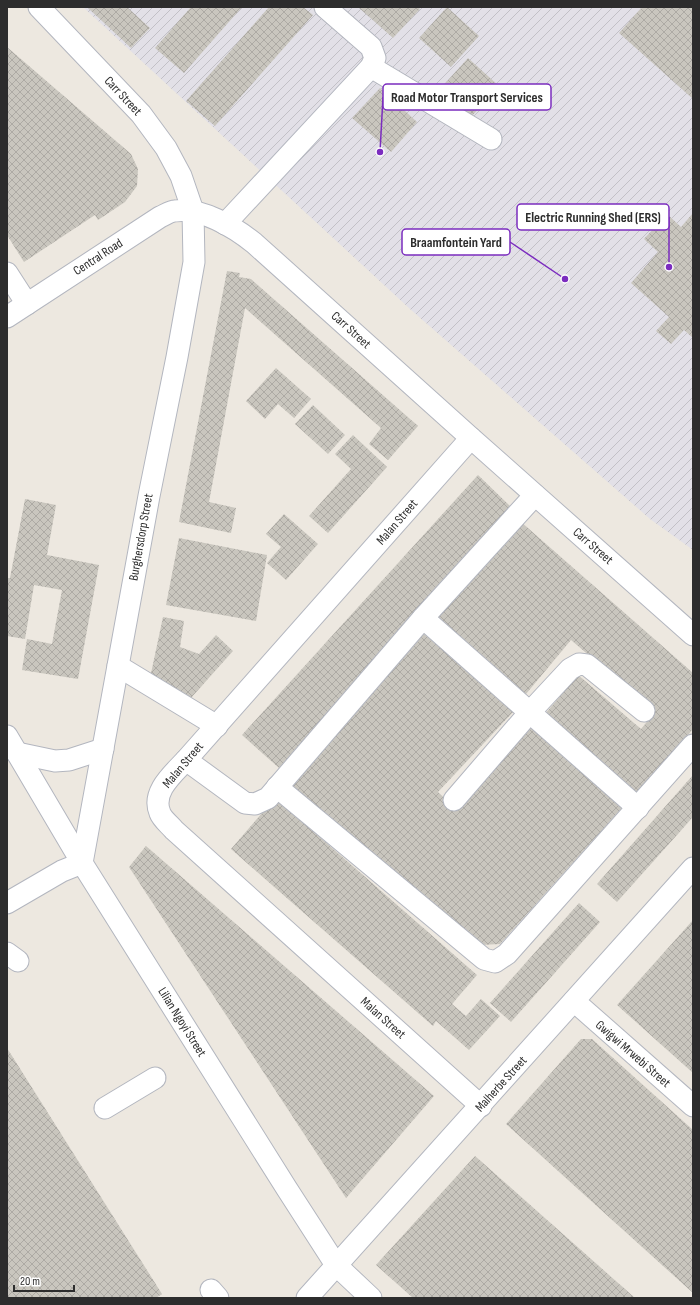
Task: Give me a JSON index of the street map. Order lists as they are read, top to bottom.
{
  "streets": {
    "street": [
      "Carr Street",
      "Central Road",
      "Malan Street",
      "Burghersdorp Street",
      "Lilian Ngoyi Street",
      "Gwigwi Mrwebi Street",
      "Malherbe Street"
    ]
  },
  "crossings": [
    ["Carr Street", "Central Road"],
    ["Carr Street", "Malan Street"],
    ["Carr Street", "Burghersdorp Street"],
    ["Central Road", "Burghersdorp Street"],
    ["Malan Street", "Malherbe Street"],
    ["Burghersdorp Street", "Lilian Ngoyi Street"],
    ["Lilian Ngoyi Street", "Malherbe Street"],
    ["Gwigwi Mrwebi Street", "Malherbe Street"]
  ],
  "places": ["Road Motor Transport Services", "Electric Running Shed (ERS)", "Braamfontein Yard"],
  "scale_bar": "20 m"
}
